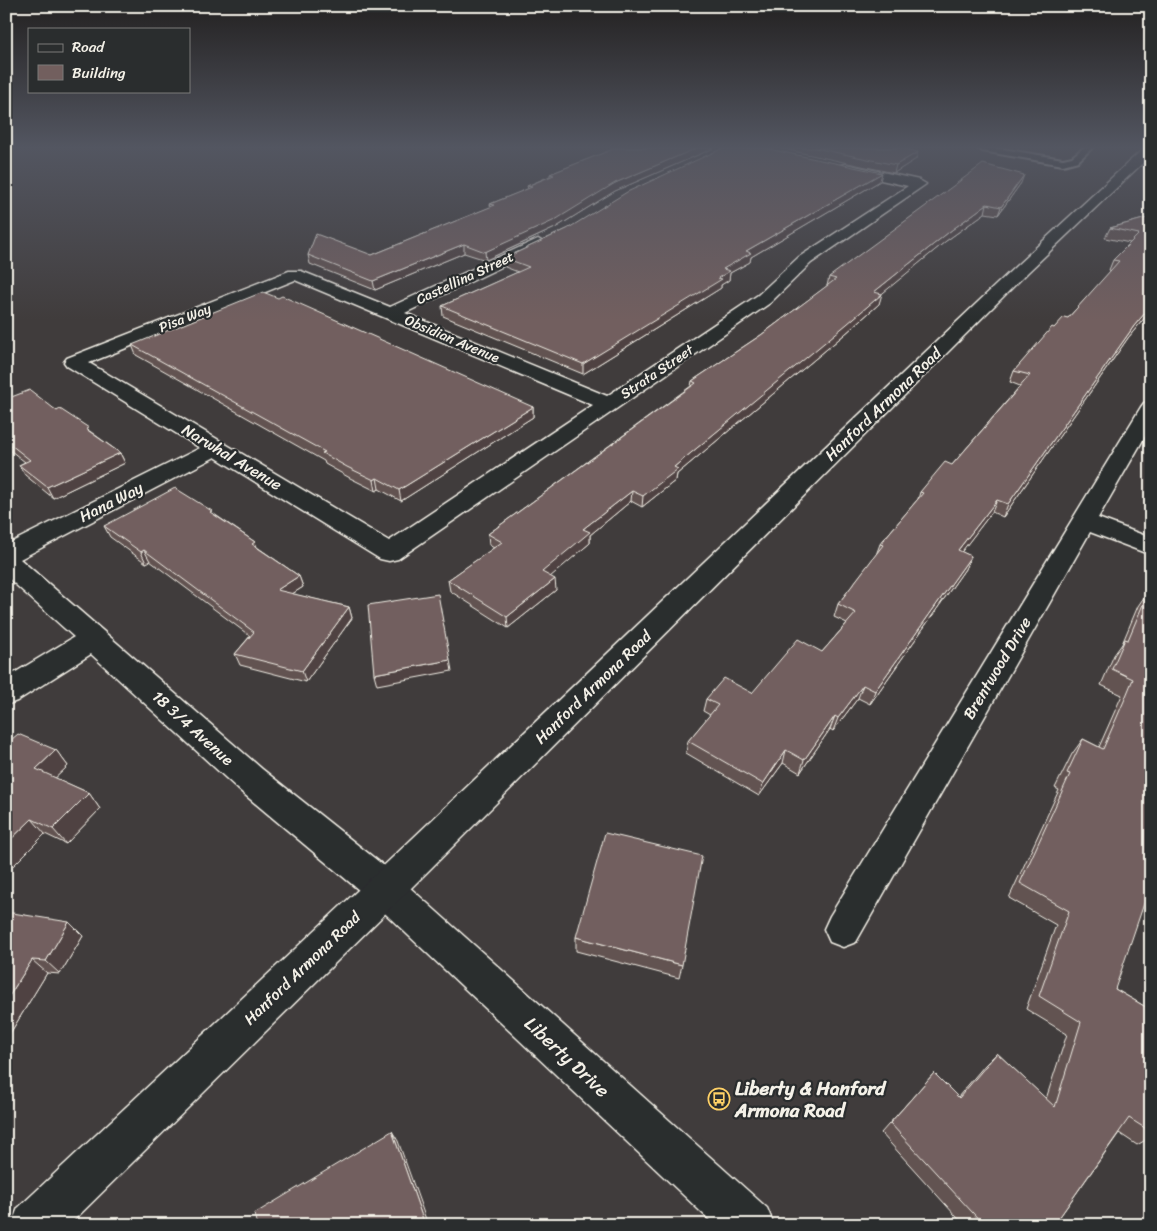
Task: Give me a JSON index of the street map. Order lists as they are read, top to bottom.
{
  "streets": {
    "street": [
      "Castellina Street",
      "Pisa Way",
      "Obsidian Avenue",
      "Strata Street",
      "Hanford Armona Road",
      "Narwhal Avenue",
      "Hana Way",
      "Brentwood Drive",
      "18 3/4 Avenue",
      "Liberty Drive"
    ]
  },
  "crossings": [
    ["Castellina Street", "Obsidian Avenue"],
    ["Pisa Way", "Obsidian Avenue"],
    ["Pisa Way", "Narwhal Avenue"],
    ["Obsidian Avenue", "Strata Street"],
    ["Strata Street", "Narwhal Avenue"],
    ["Hanford Armona Road", "18 3/4 Avenue"],
    ["Hanford Armona Road", "Liberty Drive"],
    ["Narwhal Avenue", "Hana Way"],
    ["18 3/4 Avenue", "Liberty Drive"]
  ],
  "places": {
    "bus stop": ["Liberty & Hanford Armona Road"]
  },
  "legend": ["Road", "Building"]
}
